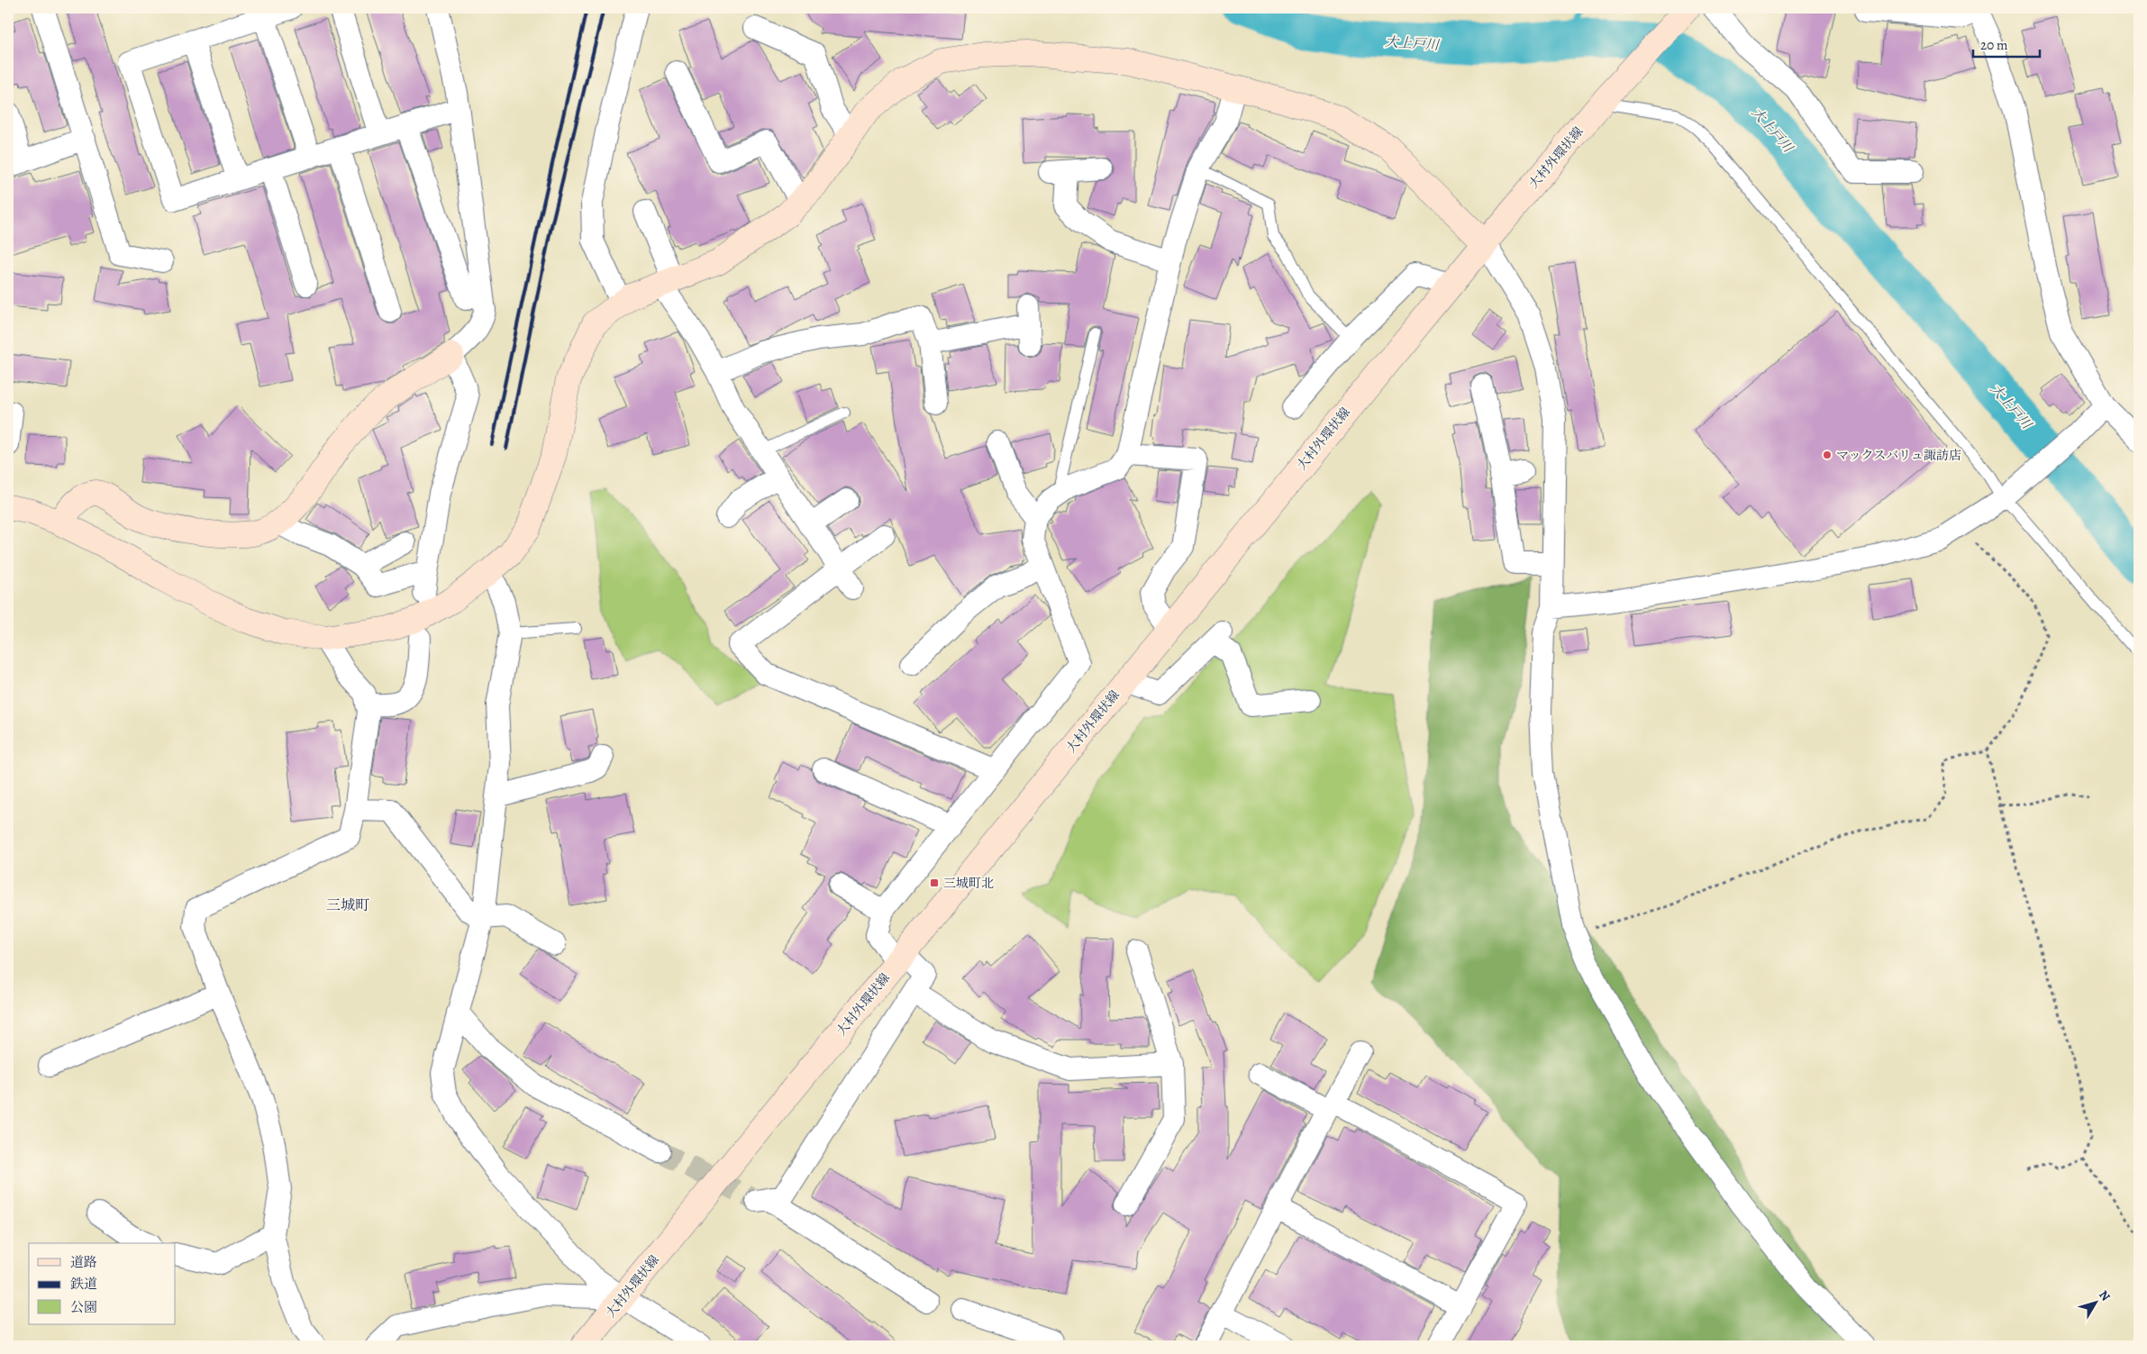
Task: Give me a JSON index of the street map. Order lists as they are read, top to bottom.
{
  "streets": {
    "street": ["大村外環状線"]
  },
  "districts": ["三城町"],
  "water": ["大上戸川"],
  "places": {
    "other": ["マックスバリュ諏訪店"],
    "transit": ["三城町北"]
  },
  "legend": ["道路", "鉄道", "公園"],
  "scale_bar": "20 m",
  "north": "top right"
}
